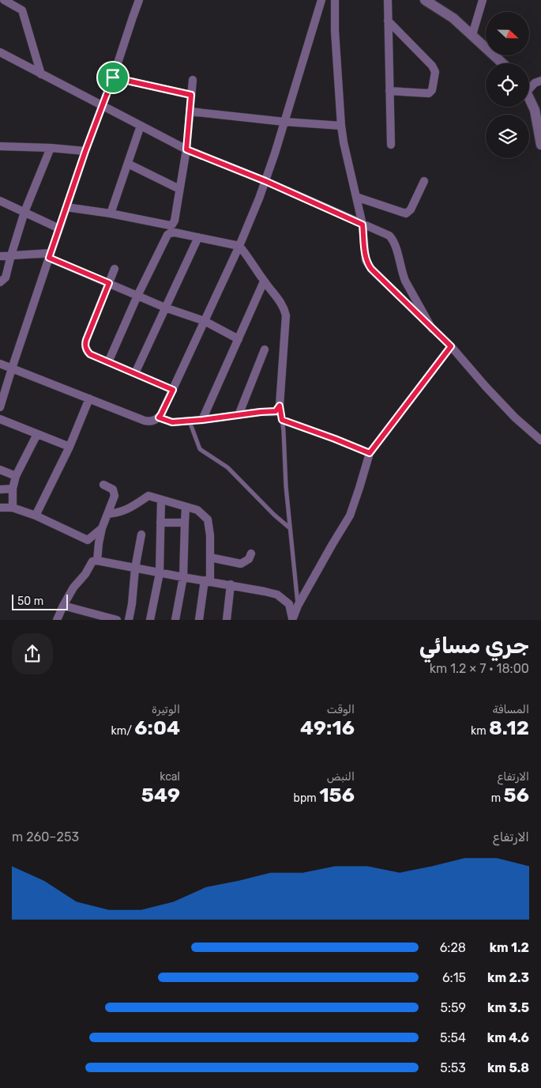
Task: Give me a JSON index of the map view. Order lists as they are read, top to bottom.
{
  "scale_bar": "50 m",
  "north": "right",
  "page": {
    "scale": "50 m",
    "heading": ["جري مسائي", "18:00 · 7 × 1.2 km"],
    "stats": [
      ["المسافة", "8.12 km"],
      ["الوقت", "49:16"],
      ["الوتيرة", "6:04 /km"],
      ["الارتفاع", "56 m"],
      ["النبض", "156 bpm"],
      ["kcal", "549"]
    ],
    "chart": ["الارتفاع", "253–260 m"],
    "list": [
      {
        "name": "1.2 km",
        "note": "6:28"
      },
      {
        "name": "2.3 km",
        "note": "6:15"
      },
      {
        "name": "3.5 km",
        "note": "5:59"
      },
      {
        "name": "4.6 km",
        "note": "5:54"
      },
      {
        "name": "5.8 km",
        "note": "5:53"
      }
    ]
  }
}
